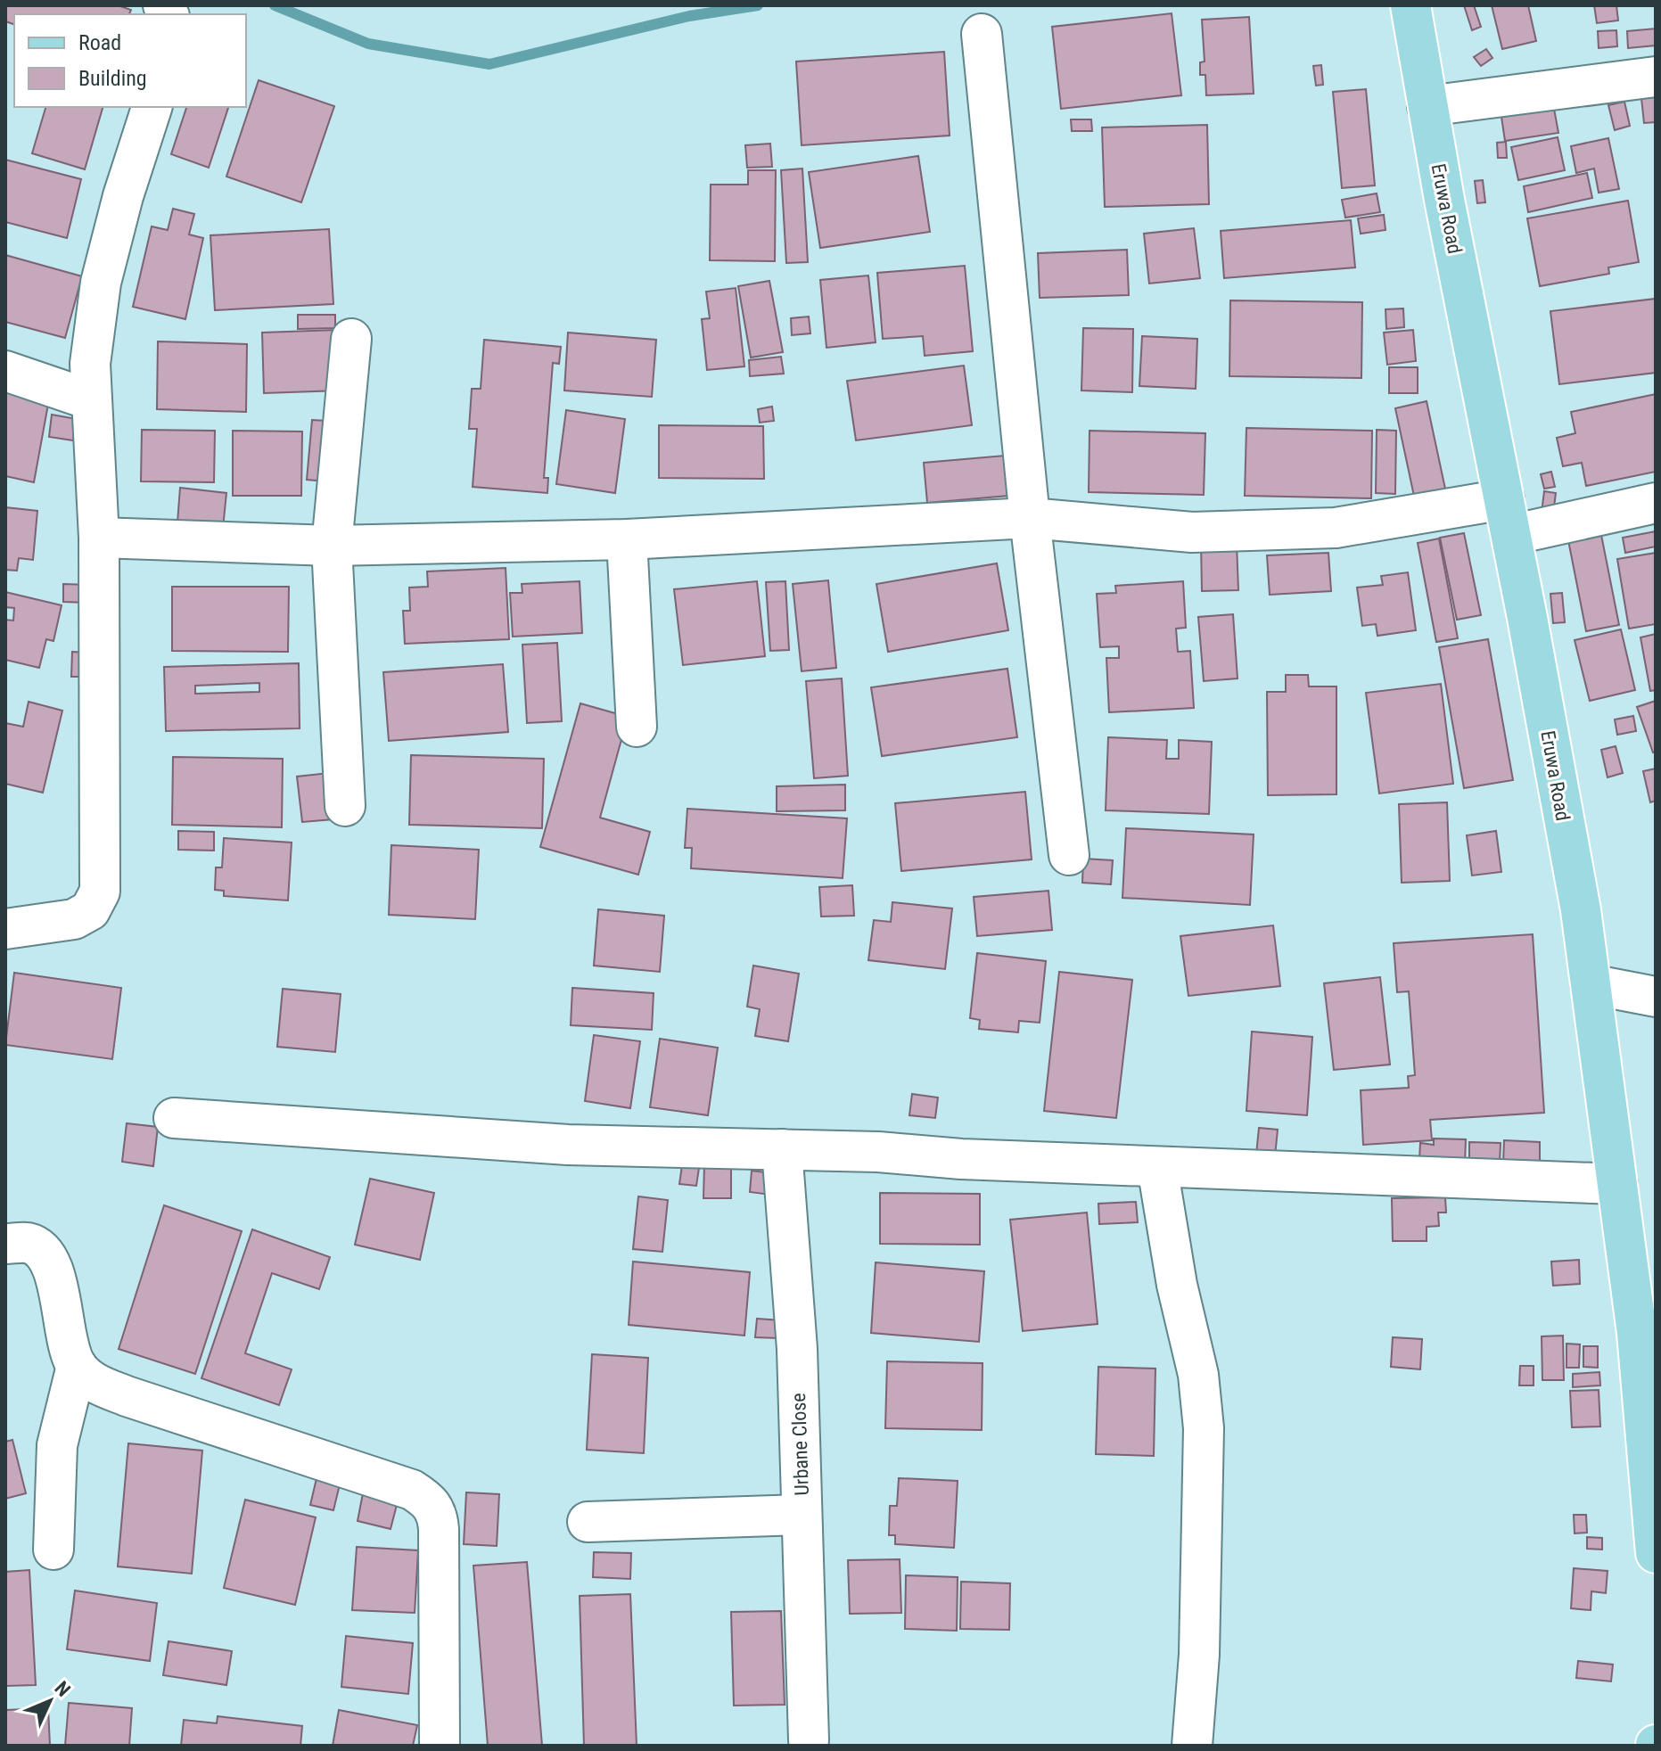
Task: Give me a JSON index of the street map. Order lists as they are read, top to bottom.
{
  "streets": {
    "main road": ["Eruwa Road"],
    "street": ["Urbane Close"]
  },
  "legend": ["Road", "Building"],
  "north": "top right"
}
